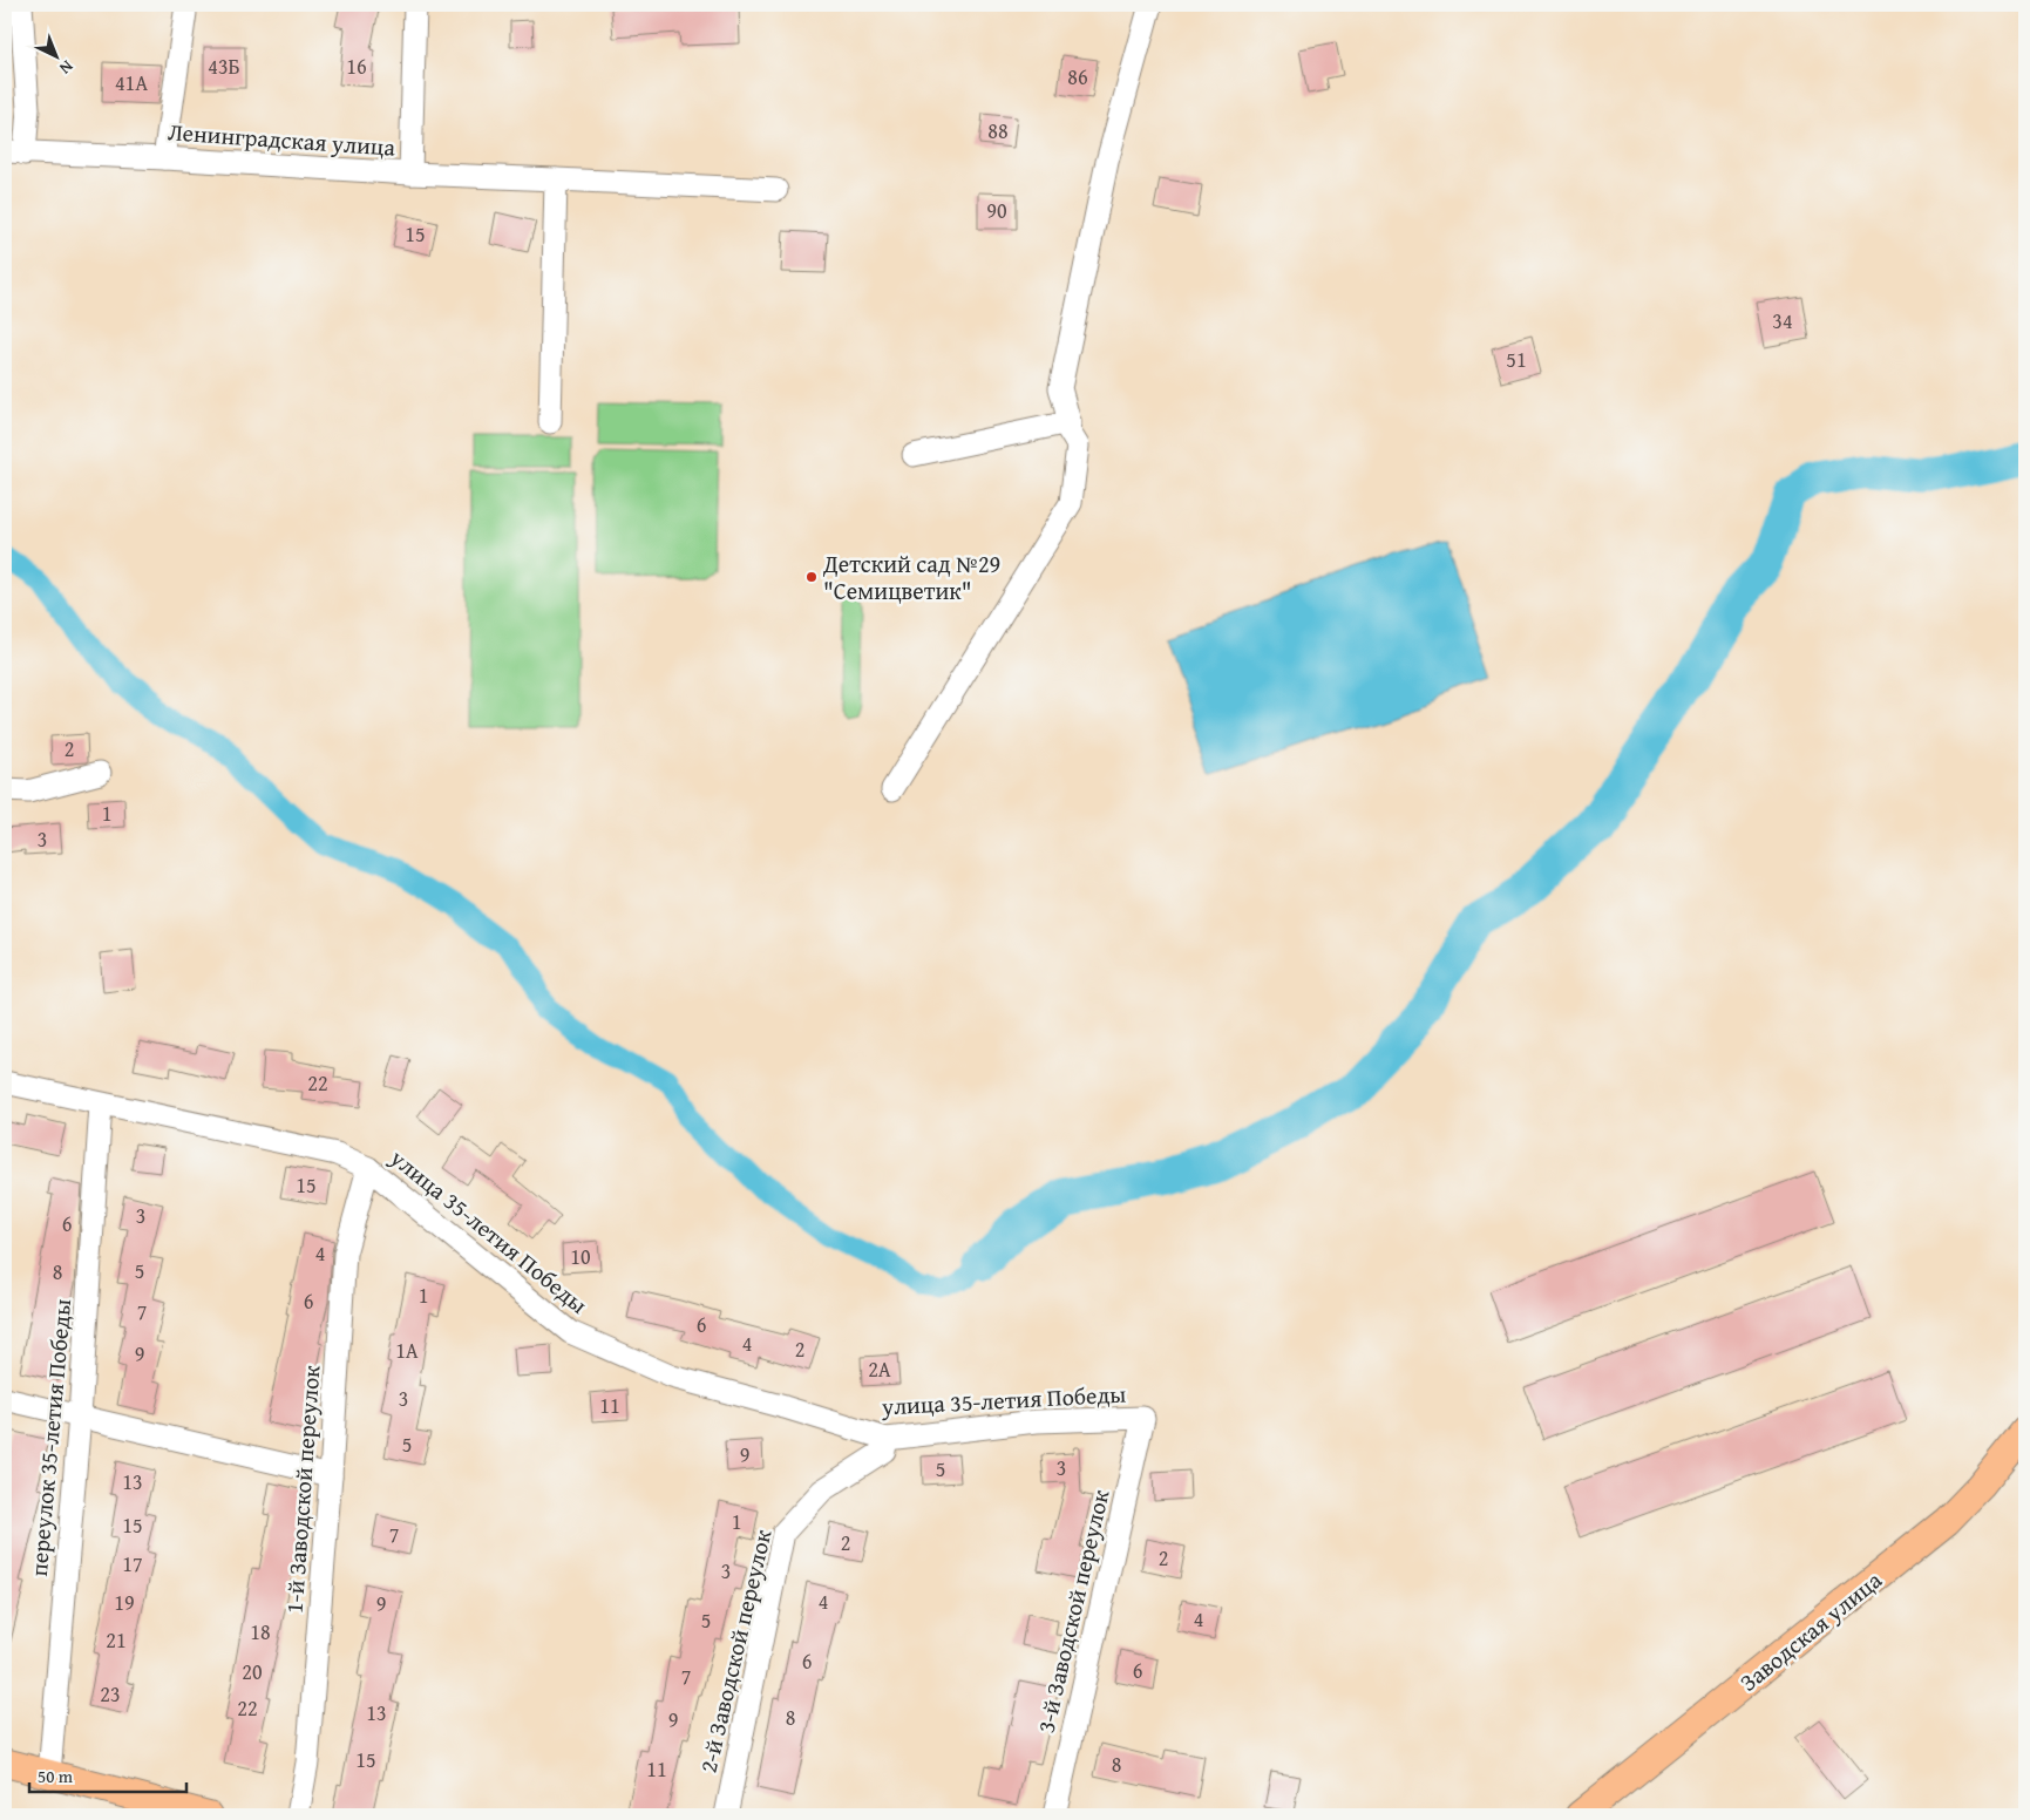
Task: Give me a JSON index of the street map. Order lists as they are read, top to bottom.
{
  "streets": {
    "main road": ["Заводская улица"],
    "street": [
      "Ленинградская улица",
      "улица 35-летия Победы",
      "переулок 35-летия Победы",
      "1-й Заводской переулок",
      "3-й Заводской переулок",
      "2-й Заводской переулок"
    ]
  },
  "crossings": [
    ["улица 35-летия Победы", "переулок 35-летия Победы"],
    ["улица 35-летия Победы", "1-й Заводской переулок"],
    ["улица 35-летия Победы", "3-й Заводской переулок"],
    ["улица 35-летия Победы", "2-й Заводской переулок"]
  ],
  "places": ["Детский сад №29 \"Семицветик\""],
  "house_numbers": [
    "43Б",
    "16",
    "86",
    "41А",
    "88",
    "90",
    "15",
    "34",
    "51",
    "2",
    "1",
    "3",
    "22",
    "15",
    "3",
    "6",
    "4",
    "10",
    "5",
    "8",
    "1",
    "6",
    "7",
    "6",
    "4",
    "2",
    "1А",
    "9",
    "2А",
    "3",
    "11",
    "5",
    "9",
    "3",
    "5",
    "13",
    "1",
    "15",
    "7",
    "2",
    "2",
    "17",
    "3",
    "4",
    "19",
    "9",
    "4",
    "5",
    "18",
    "21",
    "6",
    "6",
    "20",
    "7",
    "23",
    "22",
    "13",
    "8",
    "9",
    "15",
    "8",
    "11"
  ],
  "scale_bar": "50 m",
  "north": "bottom right"
}
